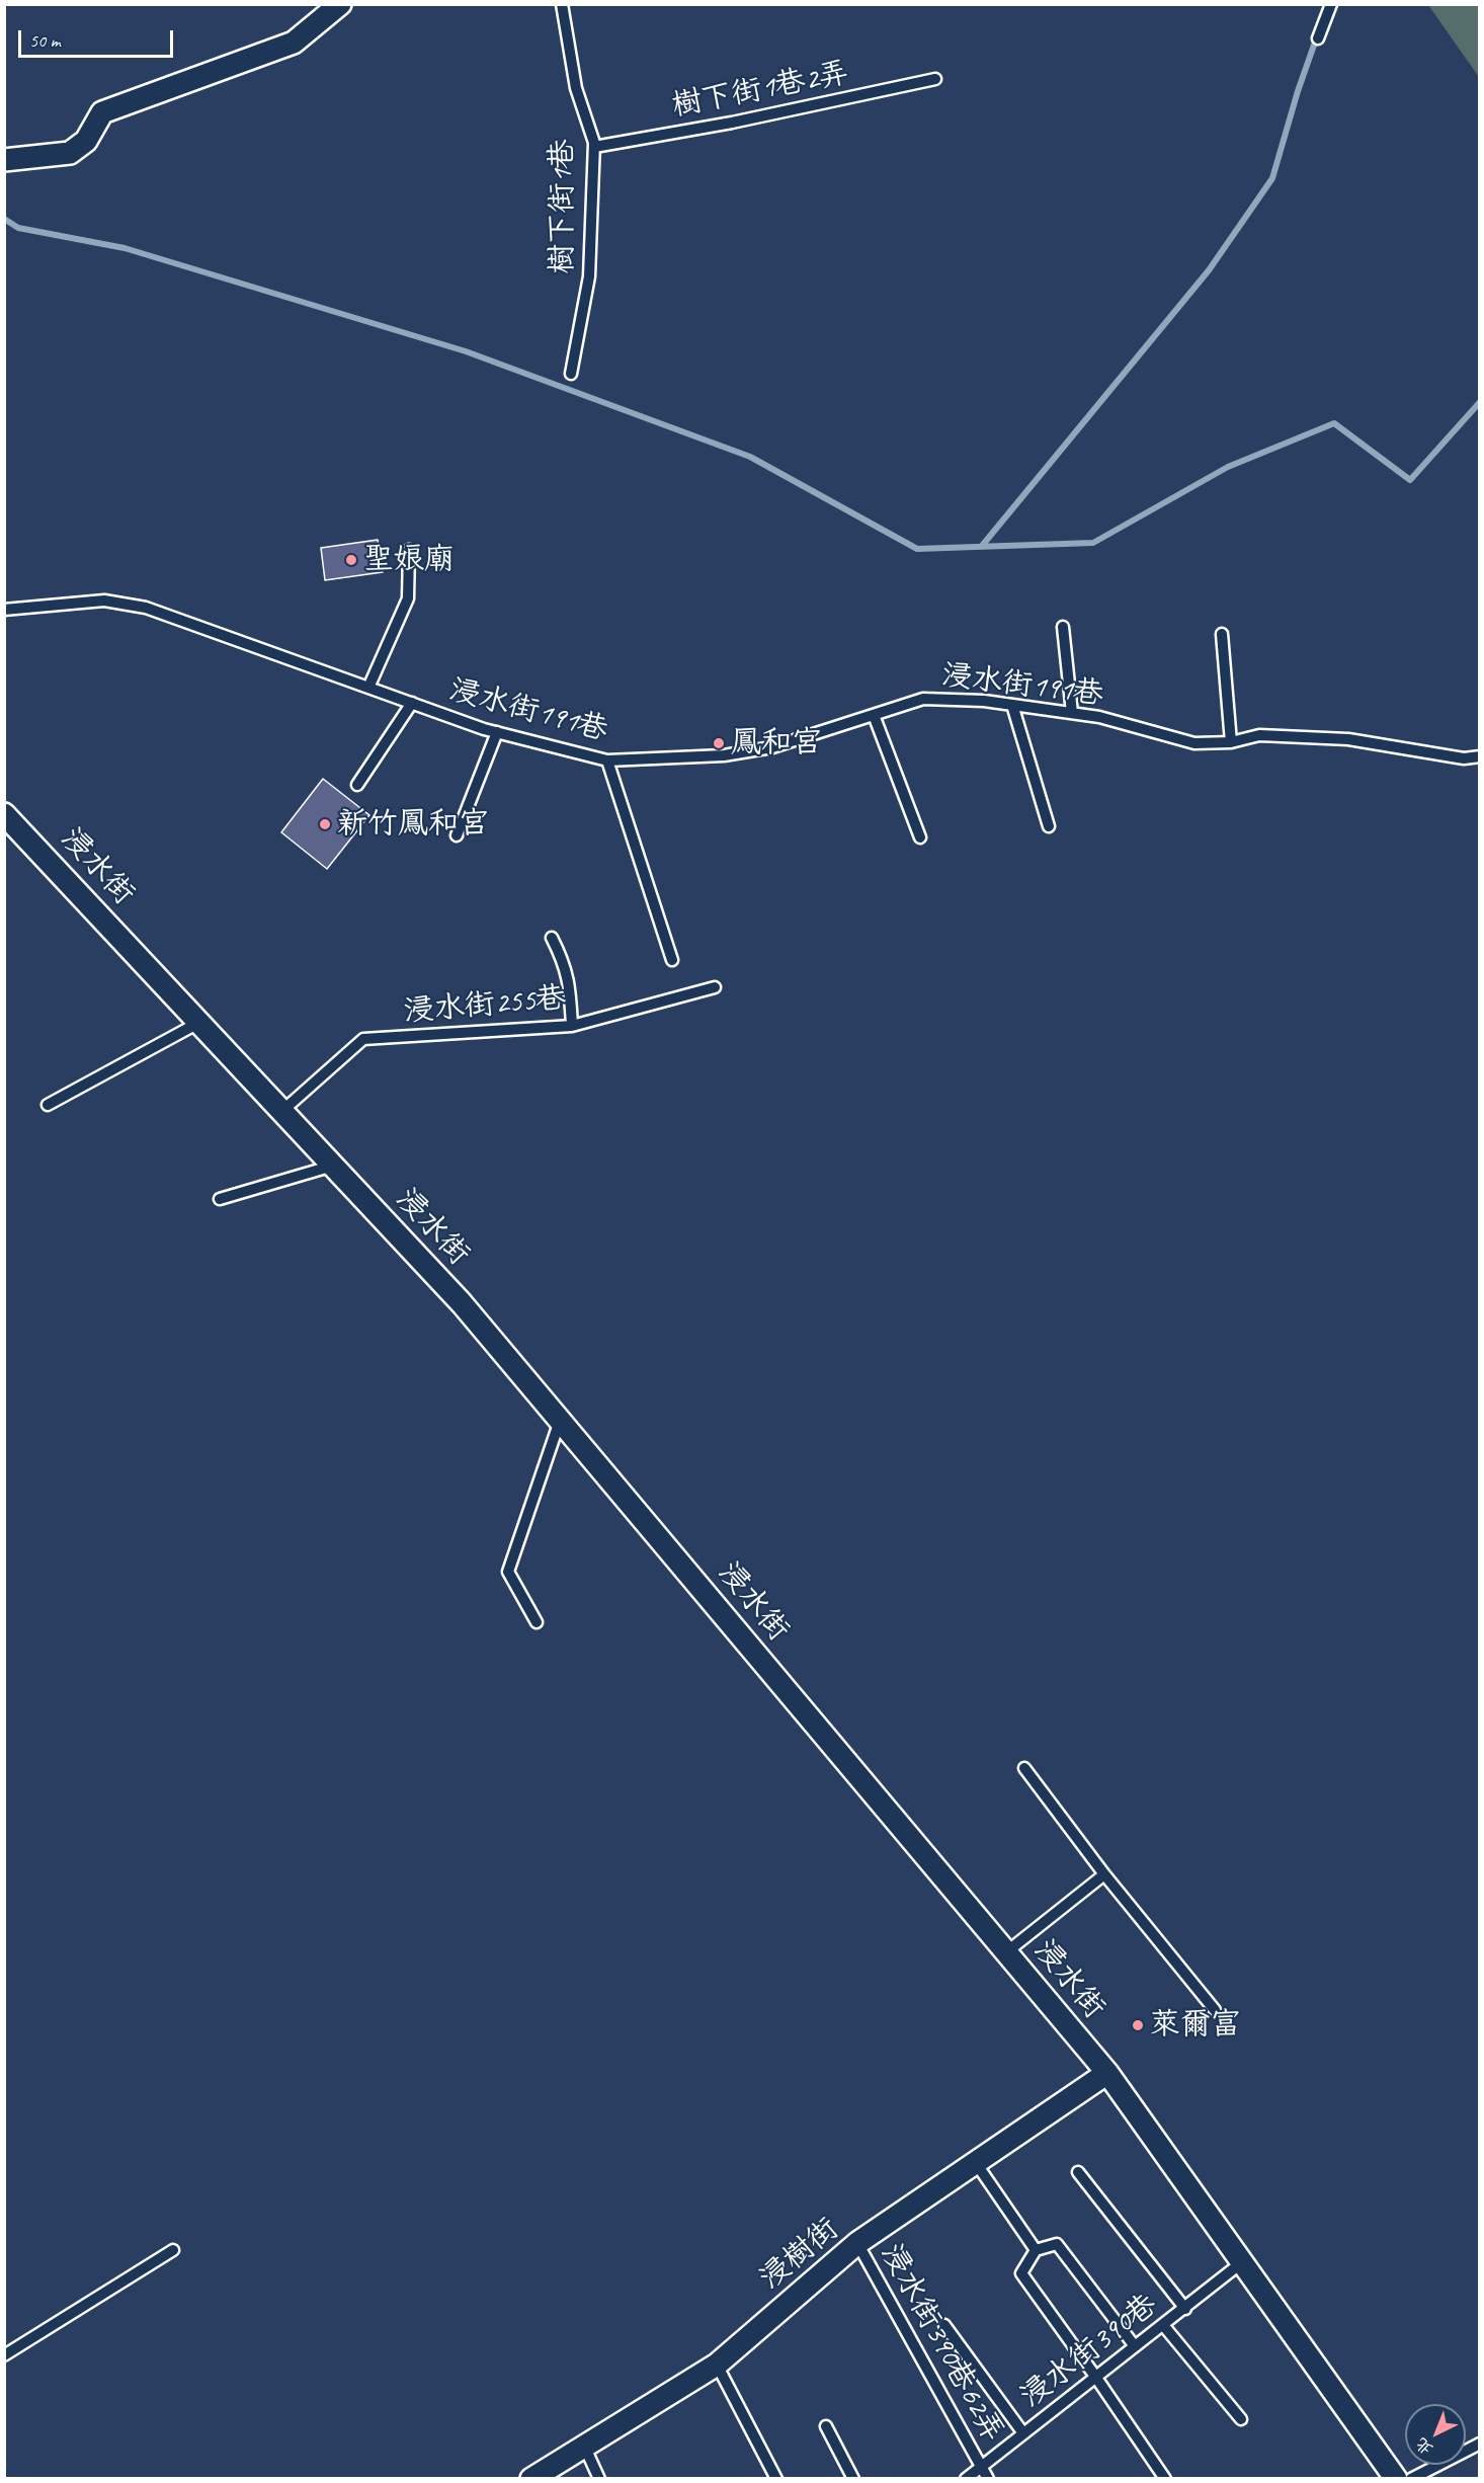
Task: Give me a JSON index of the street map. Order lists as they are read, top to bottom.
{
  "streets": {
    "street": ["浸水街", "浸樹街"],
    "lane": [
      "樹下街1巷2弄",
      "樹下街1巷",
      "浸水街191巷",
      "浸水街255巷",
      "浸水街390巷62弄",
      "浸水街390巷"
    ]
  },
  "crossings": [
    ["樹下街1巷2弄", "樹下街1巷"],
    ["浸水街", "浸水街255巷"],
    ["浸水街", "浸樹街"],
    ["浸水街", "浸水街390巷"],
    ["浸樹街", "浸水街390巷62弄"],
    ["浸水街390巷62弄", "浸水街390巷"]
  ],
  "places": [
    "聖娘廟",
    "鳳和宮",
    "新竹鳳和宮",
    "萊爾富"
  ],
  "scale_bar": "50 m",
  "north": "bottom left"
}
